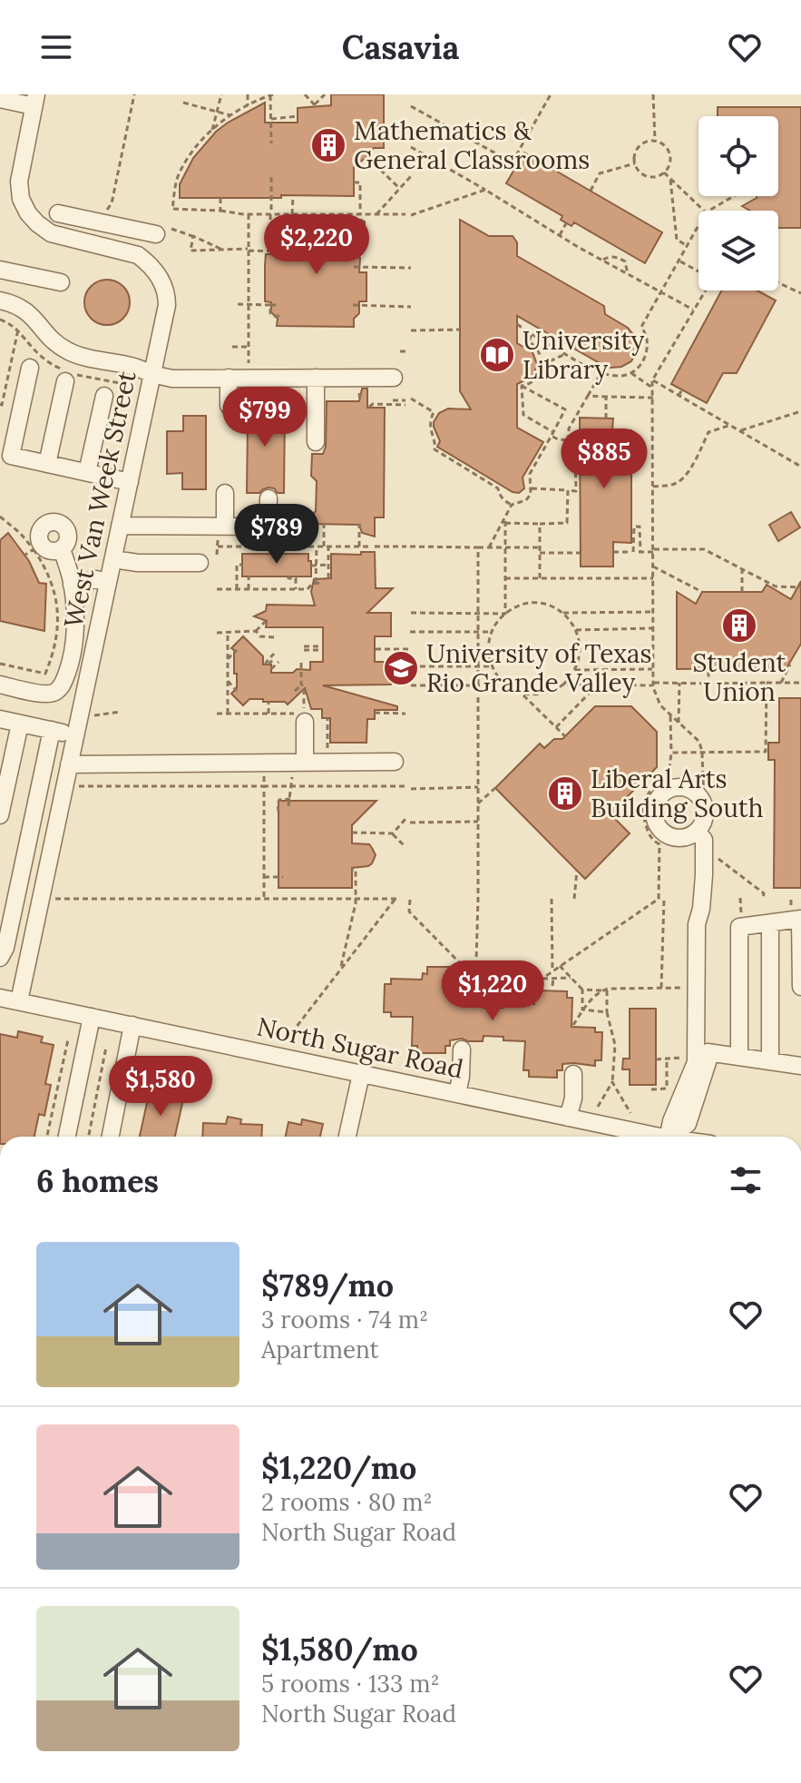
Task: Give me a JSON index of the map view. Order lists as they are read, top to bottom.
{
  "streets": {
    "street": ["West Van Week Street", "North Sugar Road"]
  },
  "crossings": [
    ["West Van Week Street", "North Sugar Road"]
  ],
  "places": {
    "building": ["Mathematics & General Classrooms", "Student Union", "Liberal Arts Building South"],
    "library": ["University Library"],
    "school or university": ["University of Texas Rio Grande Valley"]
  },
  "page": {
    "header": "Casavia",
    "price": [
      "$2,220",
      "$799",
      "$885",
      "$789",
      "$1,220",
      "$1,580"
    ],
    "heading": "6 homes",
    "list": [
      {
        "name": "$789/mo",
        "note": "3 rooms · 74 m² · Apartment"
      },
      {
        "name": "$1,220/mo",
        "note": "2 rooms · 80 m² · North Sugar Road"
      },
      {
        "name": "$1,580/mo",
        "note": "5 rooms · 133 m² · North Sugar Road"
      }
    ]
  }
}
